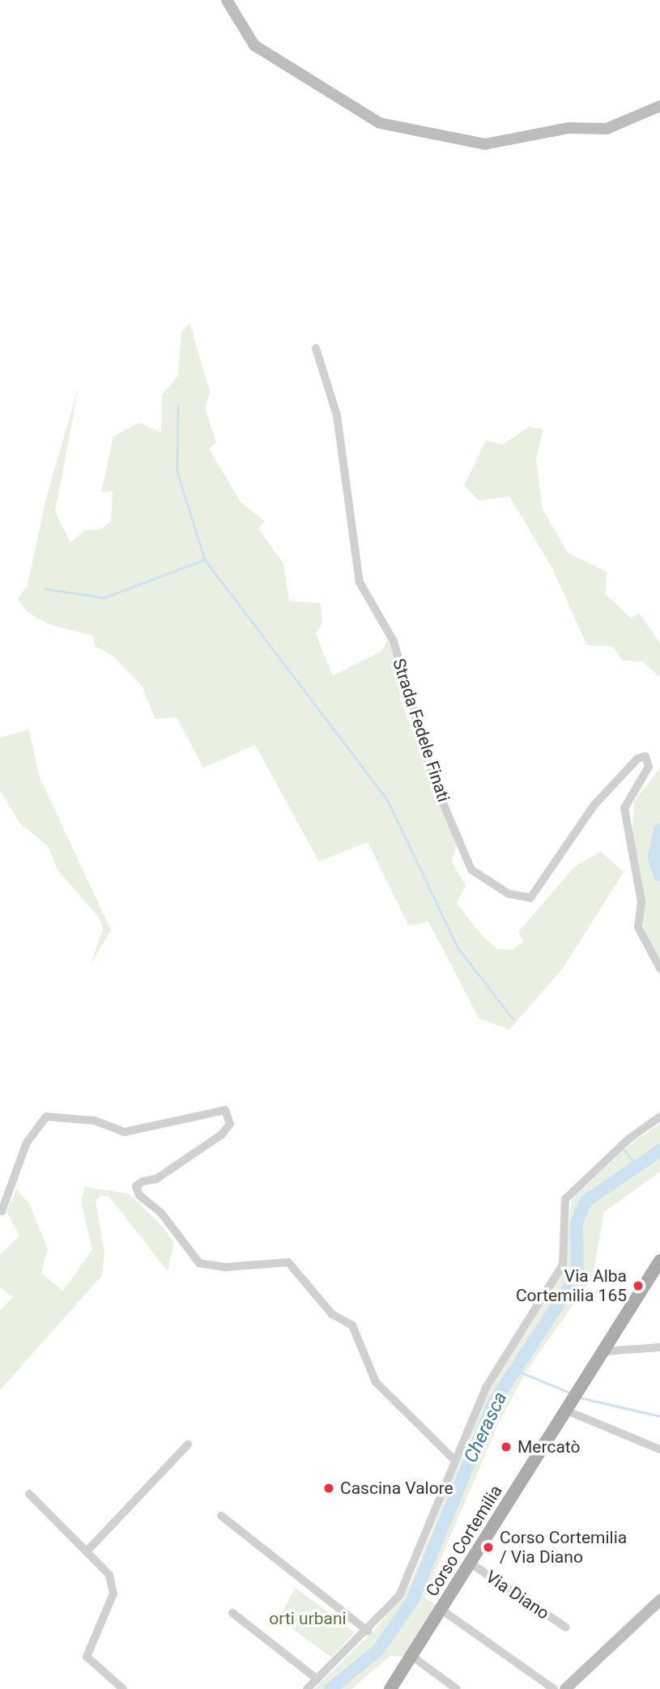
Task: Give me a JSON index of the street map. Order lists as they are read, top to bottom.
{
  "streets": {
    "main road": ["Corso Cortemilia"],
    "street": ["Strada Fedele Finati", "Via Diano"]
  },
  "crossings": [
    ["Corso Cortemilia", "Via Diano"]
  ],
  "water": ["Cherasca"],
  "parks": ["orti urbani"],
  "places": [
    "Via Alba Cortemilia 165",
    "Mercatò",
    "Cascina Valore",
    "Corso Cortemilia / Via Diano"
  ]
}
